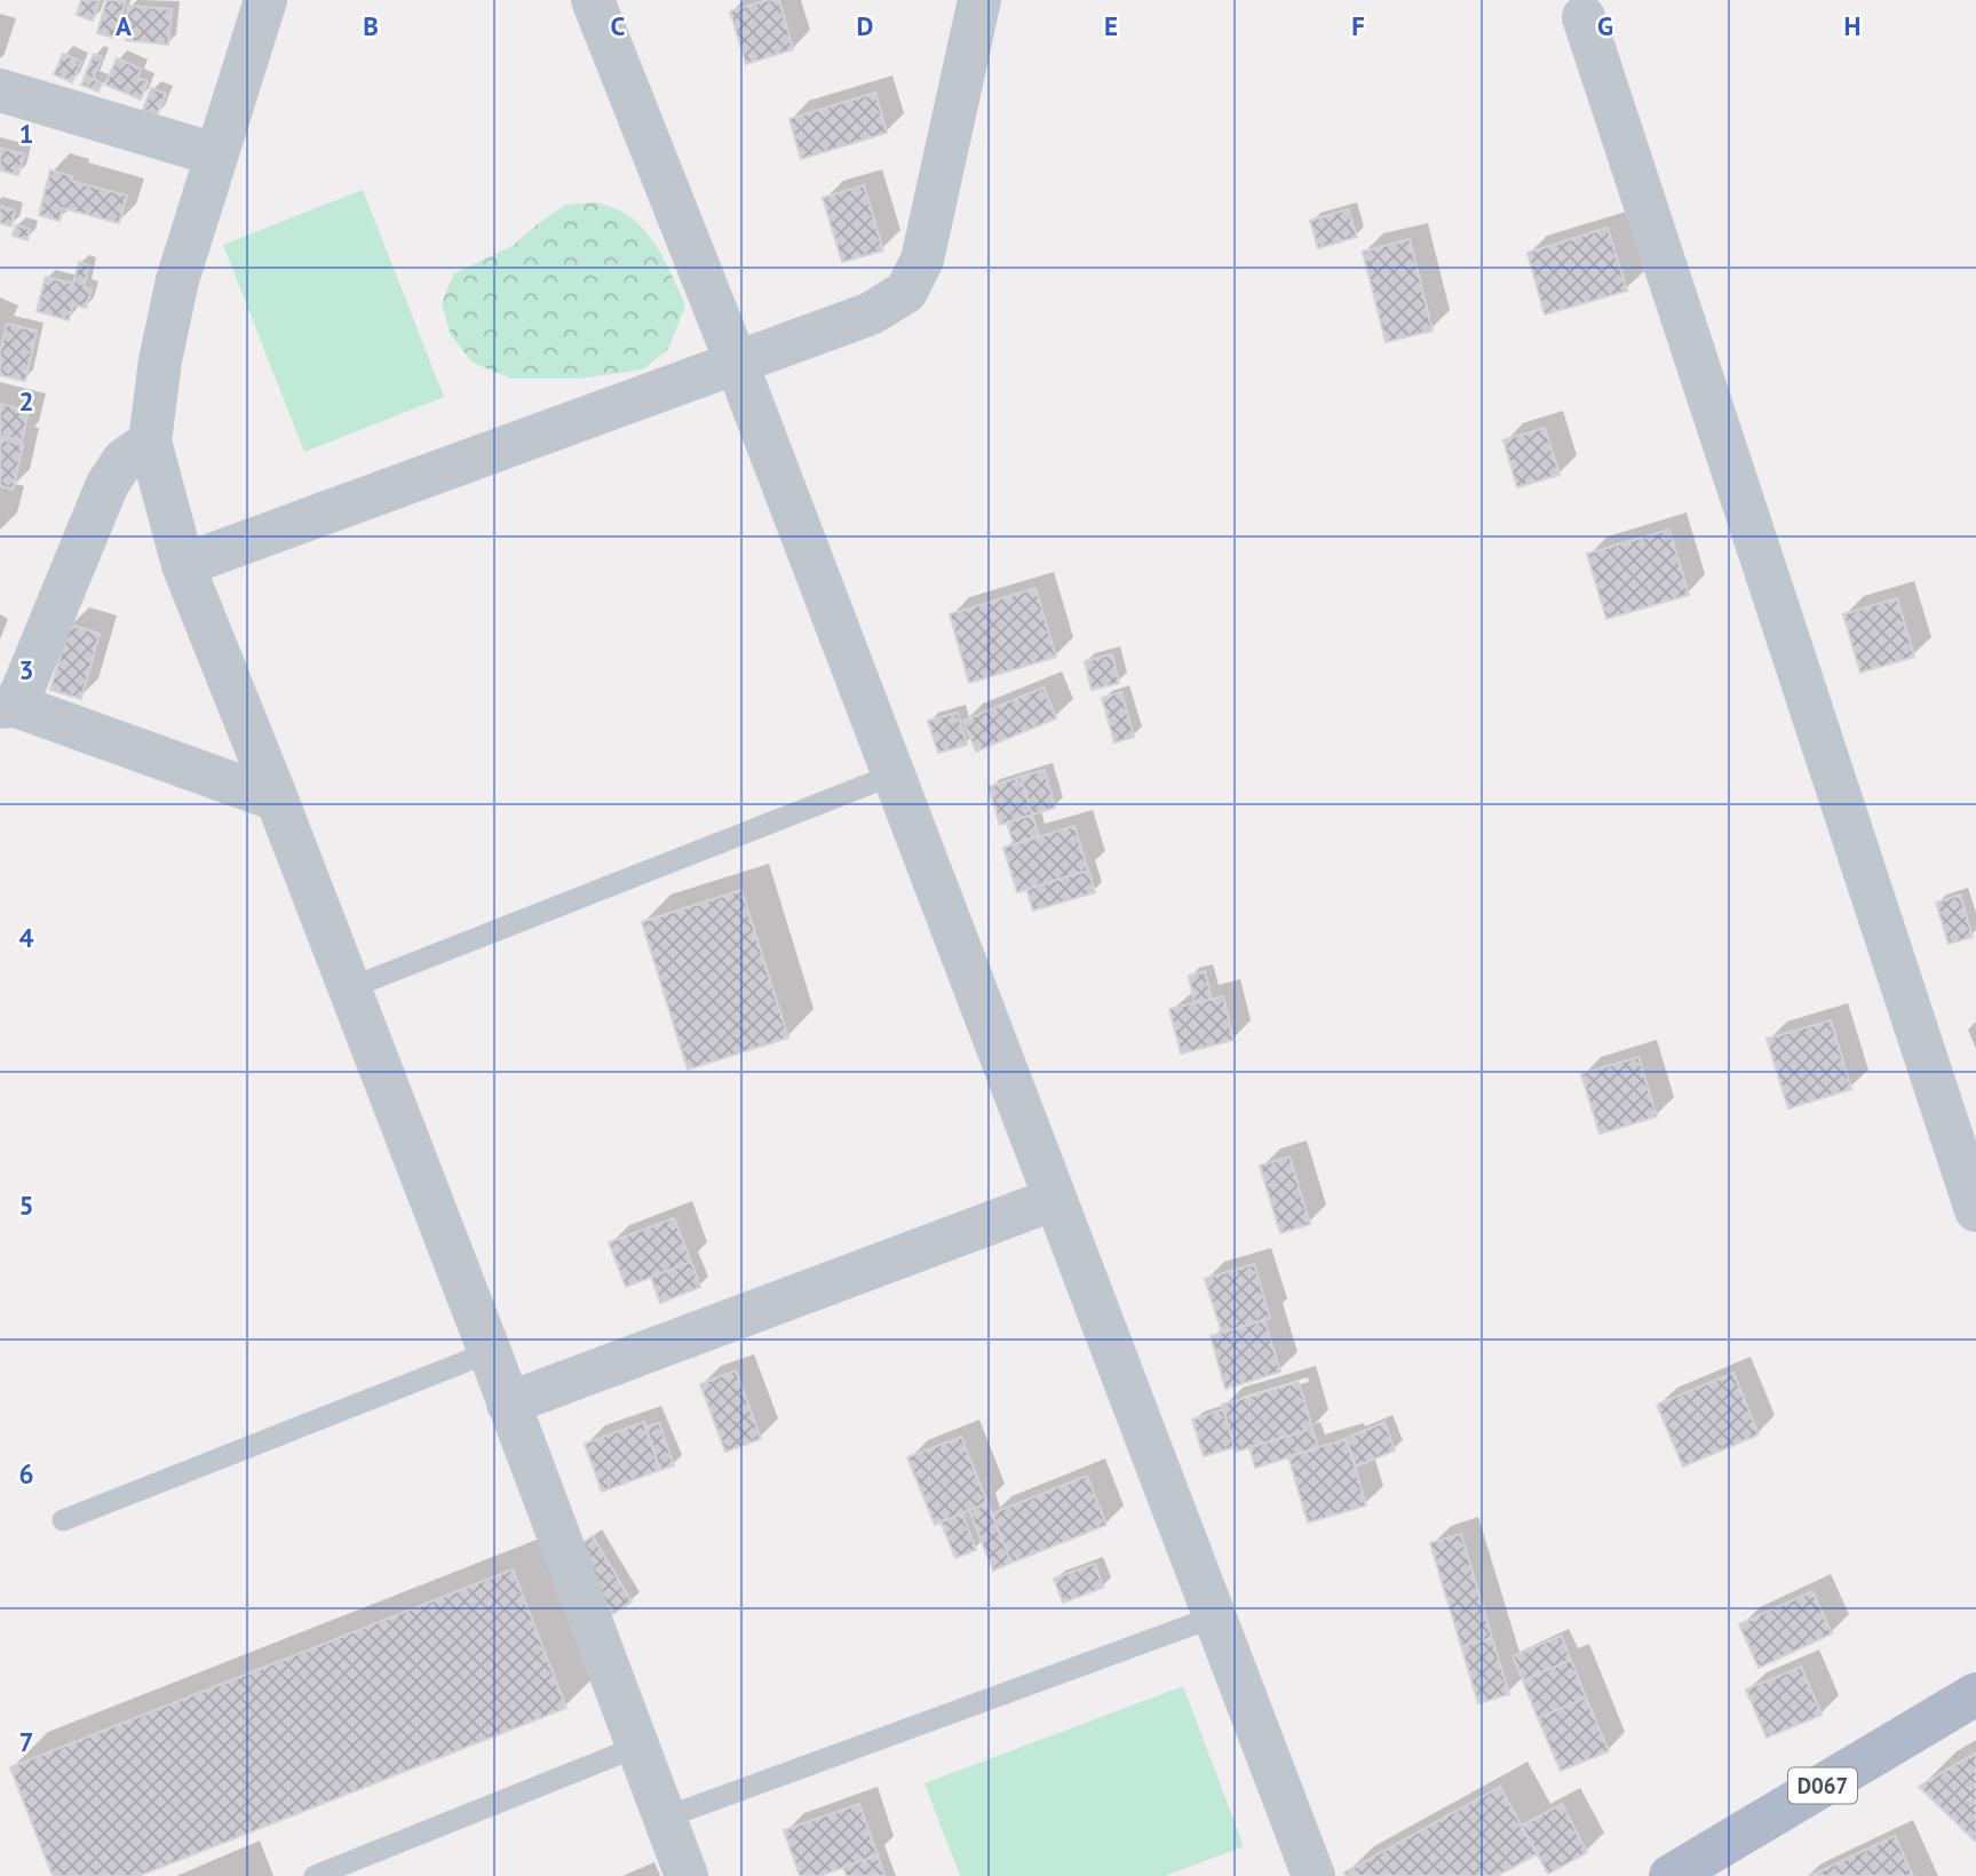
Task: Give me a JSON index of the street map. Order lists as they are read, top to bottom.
{
  "streets": {
    "main road": ["D067"]
  },
  "grid": {
    "columns": [
      "A",
      "B",
      "C",
      "D",
      "E",
      "F",
      "G",
      "H"
    ],
    "rows": [
      "1",
      "2",
      "3",
      "4",
      "5",
      "6",
      "7"
    ]
  }
}
